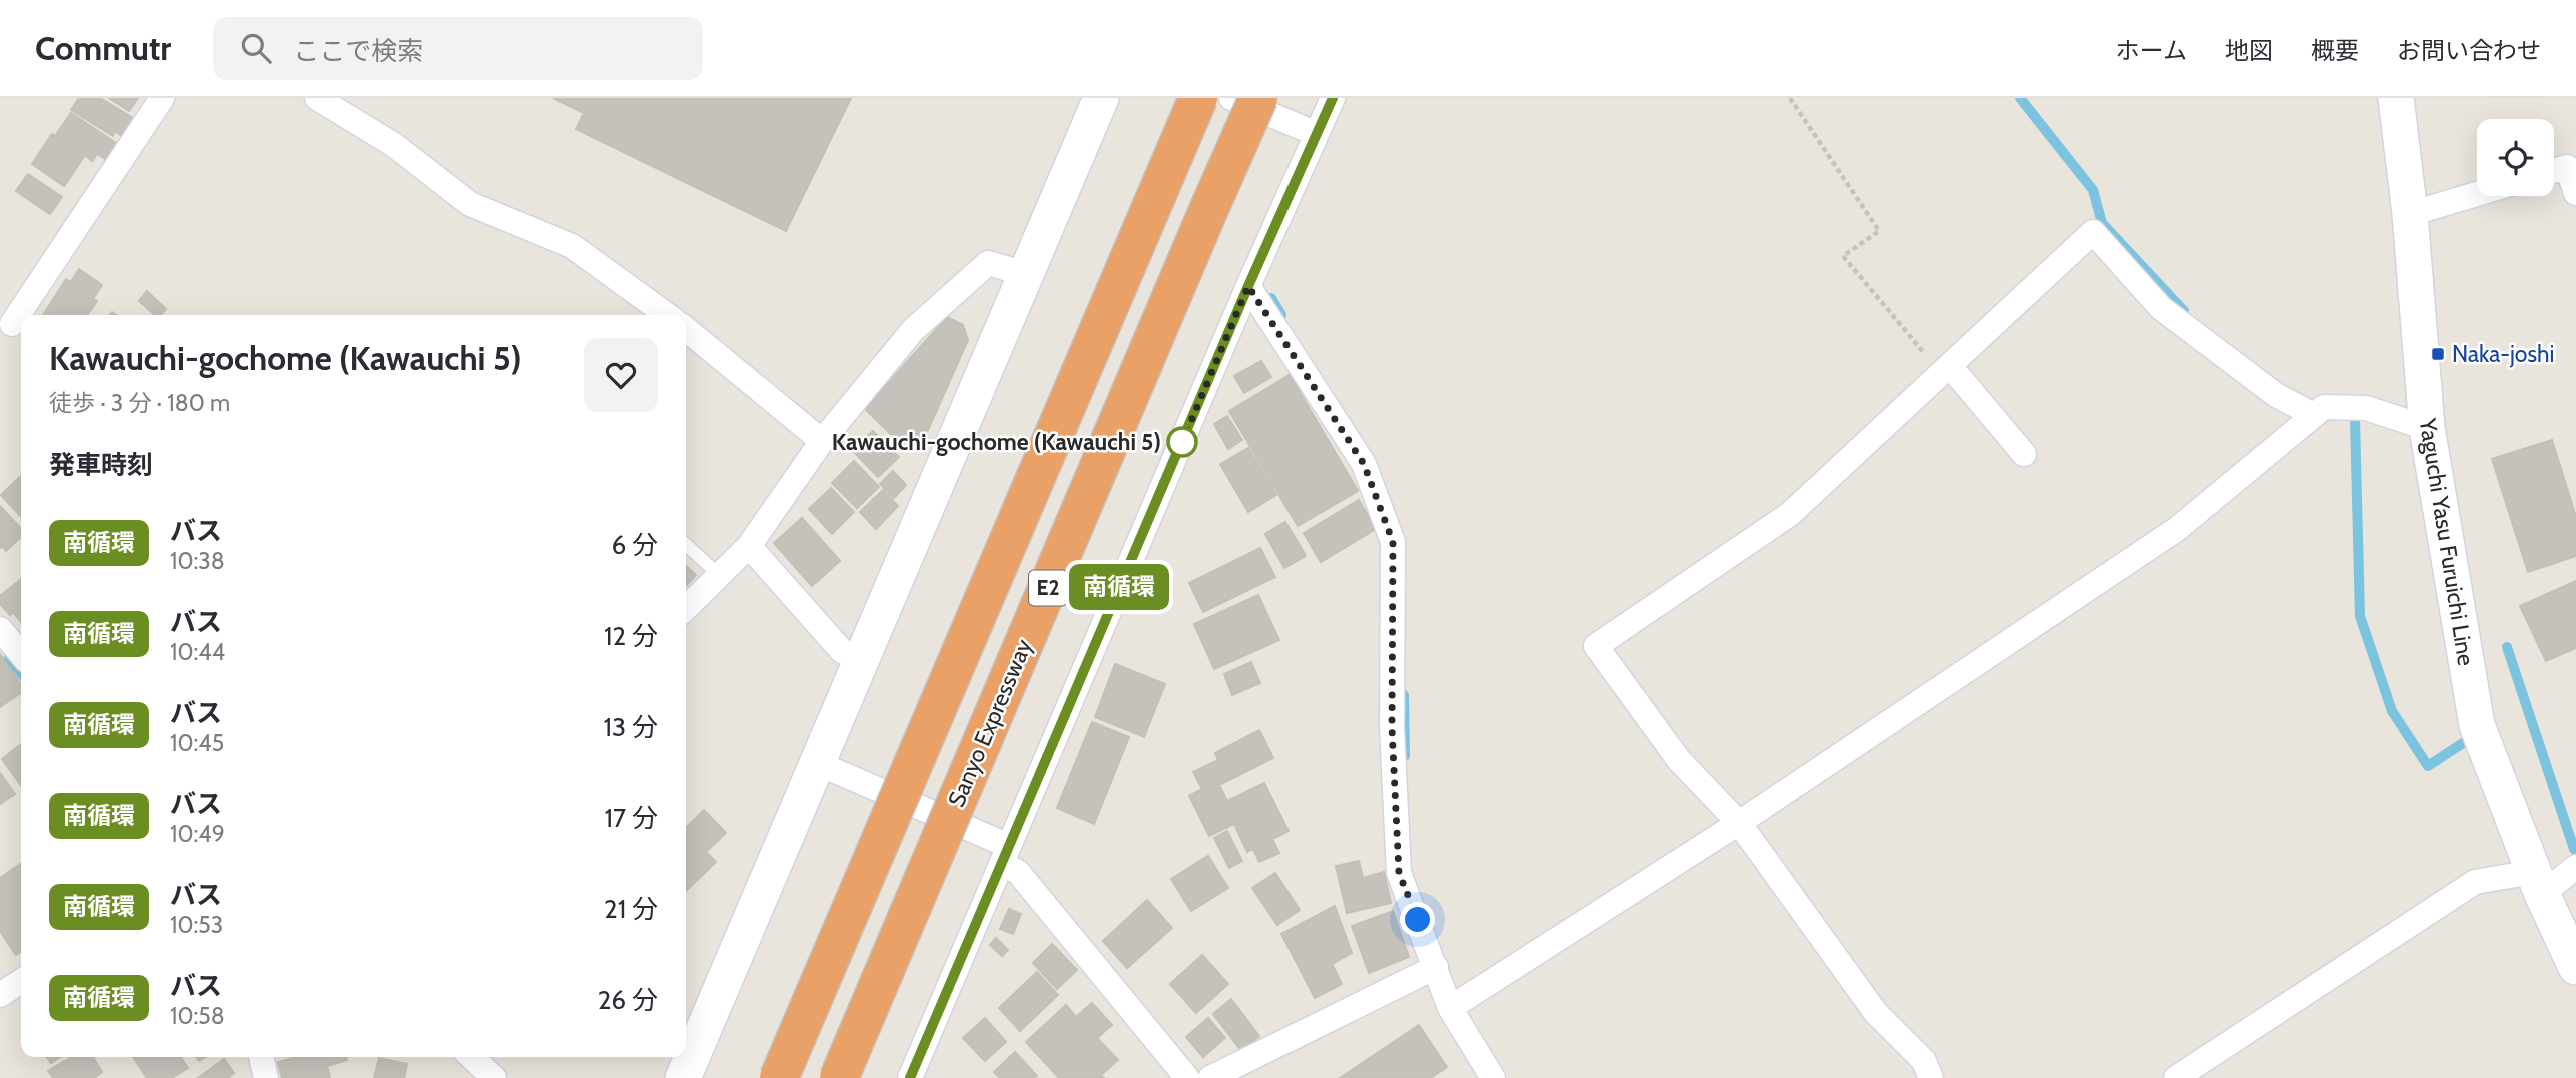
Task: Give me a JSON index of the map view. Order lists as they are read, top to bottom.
{
  "streets": {
    "highway": ["E2", "Sanyo Expressway"],
    "street": ["Yaguchi Yasu Furuichi Line"]
  },
  "places": {
    "transit": ["Naka-joshi"],
    "other": ["Kawauchi-gochome (Kawauchi 5)"]
  },
  "lines": ["bus line 南循環"],
  "page": {
    "header": "Commutr",
    "search": "ここで検索",
    "nav": [
      "ホーム",
      "地図",
      "概要",
      "お問い合わせ"
    ],
    "on_map": "南循環",
    "heading": [
      ["Kawauchi-gochome (Kawauchi 5)", "徒歩 · 3 分 · 180 m"],
      "発車時刻"
    ],
    "list": [
      {
        "mark": "南循環",
        "name": "バス",
        "note": "10:38",
        "value": "6 分"
      },
      {
        "mark": "南循環",
        "name": "バス",
        "note": "10:44",
        "value": "12 分"
      },
      {
        "mark": "南循環",
        "name": "バス",
        "note": "10:45",
        "value": "13 分"
      },
      {
        "mark": "南循環",
        "name": "バス",
        "note": "10:49",
        "value": "17 分"
      },
      {
        "mark": "南循環",
        "name": "バス",
        "note": "10:53",
        "value": "21 分"
      },
      {
        "mark": "南循環",
        "name": "バス",
        "note": "10:58",
        "value": "26 分"
      }
    ]
  }
}
